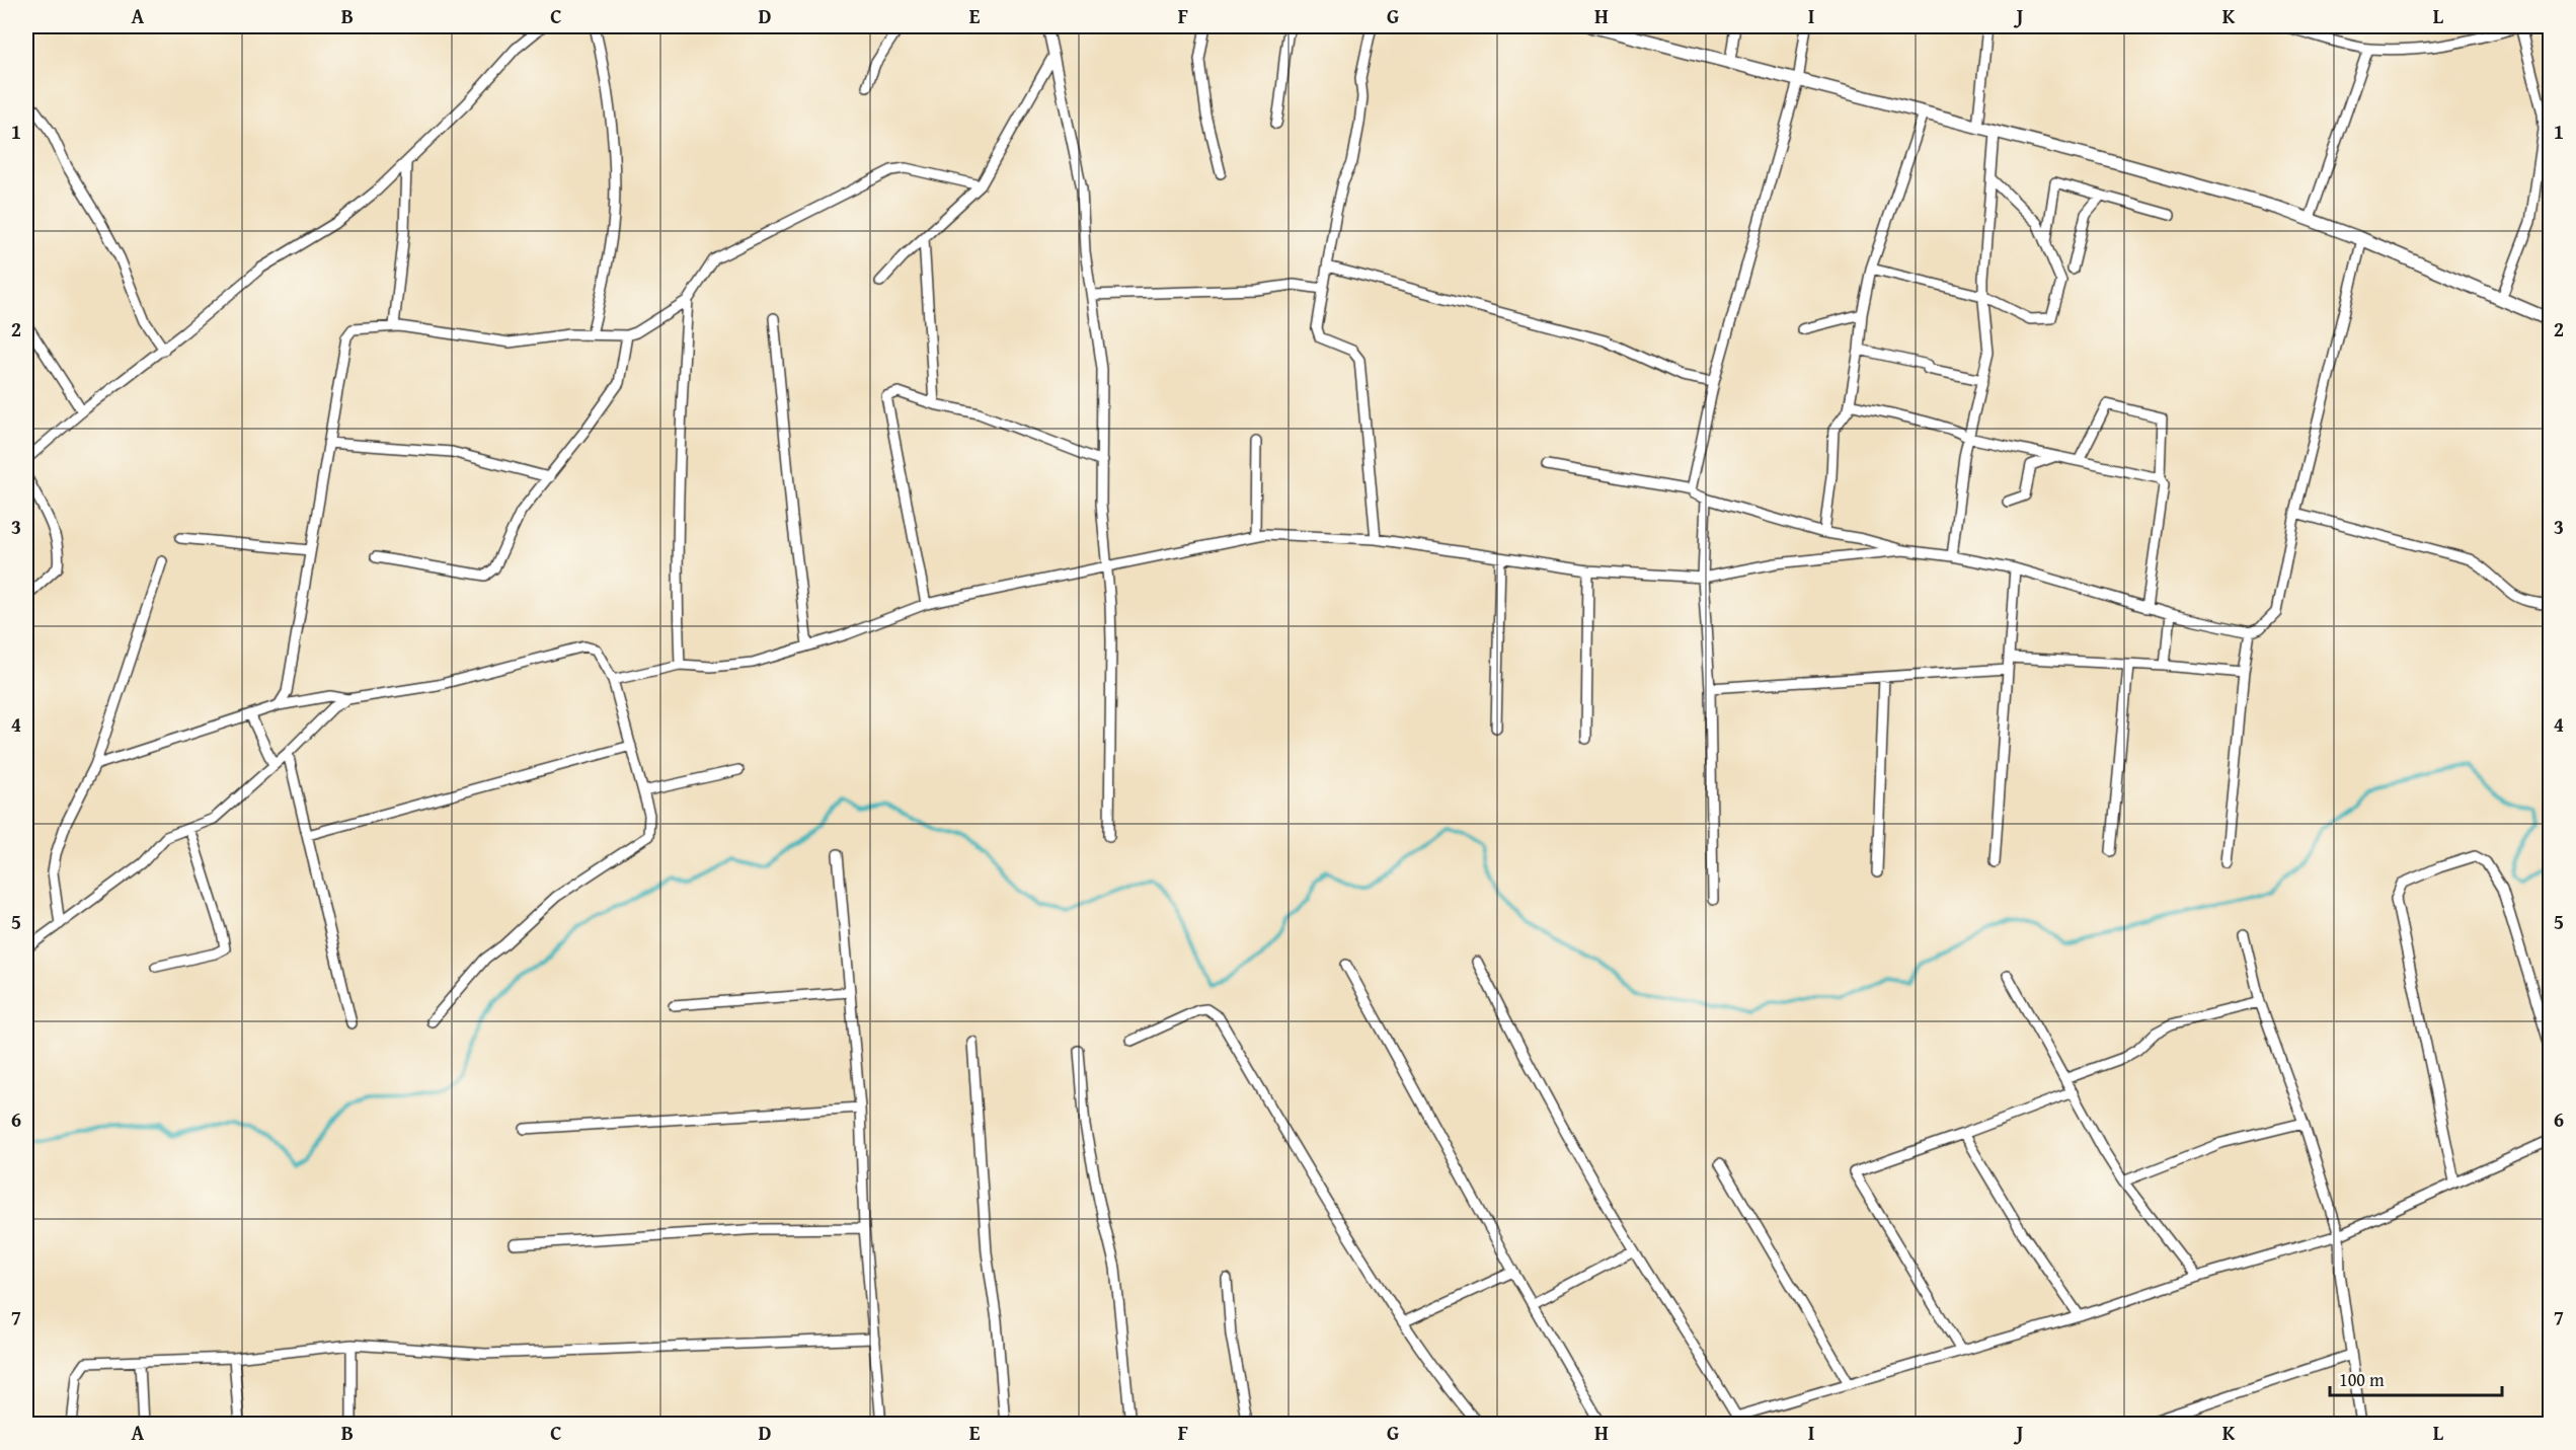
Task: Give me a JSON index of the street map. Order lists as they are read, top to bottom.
{
  "scale_bar": "100 m",
  "grid": {
    "columns": [
      "A",
      "B",
      "C",
      "D",
      "E",
      "F",
      "G",
      "H",
      "I",
      "J",
      "K",
      "L"
    ],
    "rows": [
      "1",
      "2",
      "3",
      "4",
      "5",
      "6",
      "7"
    ]
  }
}
